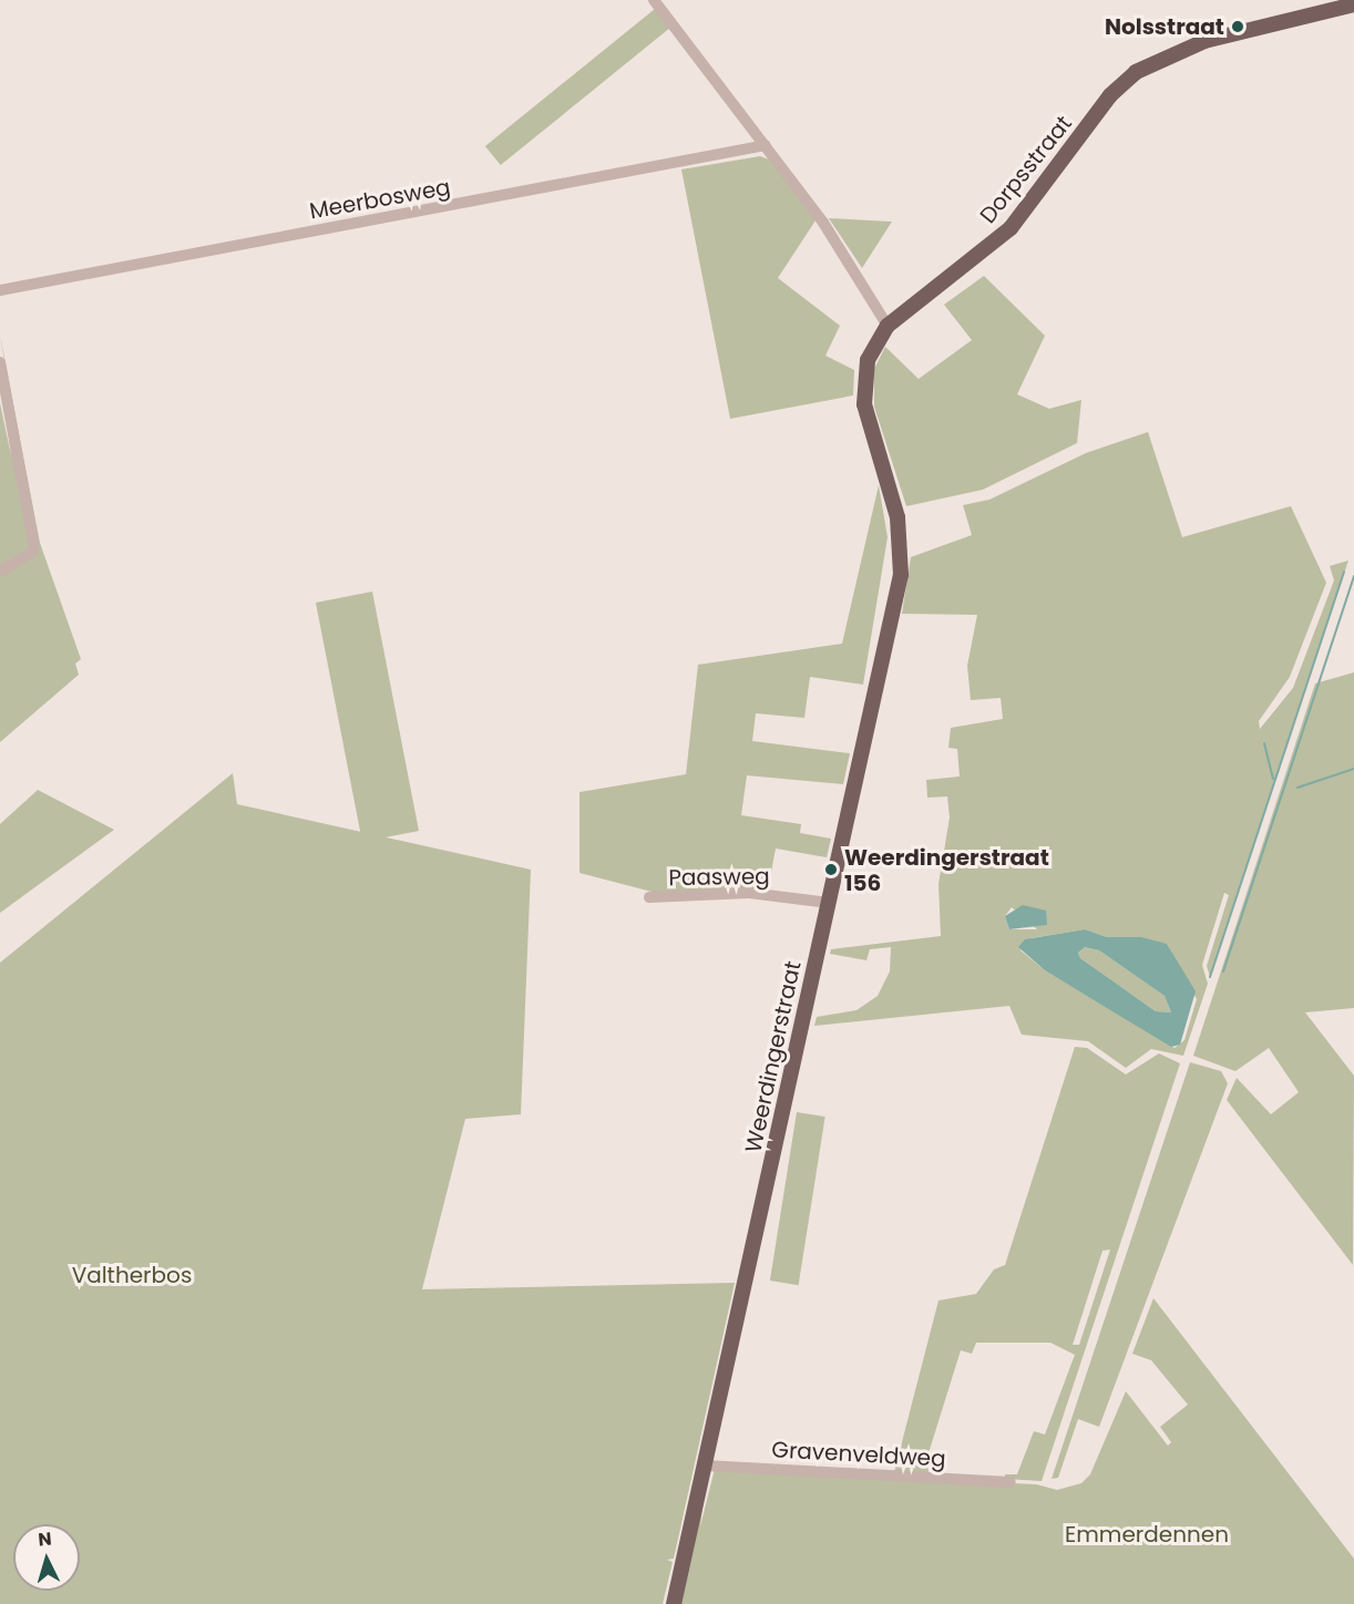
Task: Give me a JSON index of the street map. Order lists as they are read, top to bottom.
{
  "streets": {
    "main road": ["Dorpsstraat", "Weerdingerstraat"],
    "street": ["Meerbosweg", "Paasweg", "Gravenveldweg"]
  },
  "crossings": [
    ["Dorpsstraat", "Weerdingerstraat"],
    ["Paasweg", "Weerdingerstraat"],
    ["Weerdingerstraat", "Gravenveldweg"]
  ],
  "parks": ["Valtherbos", "Emmerdennen"],
  "places": ["Nolsstraat", "Weerdingerstraat 156"],
  "north": "top"
}
